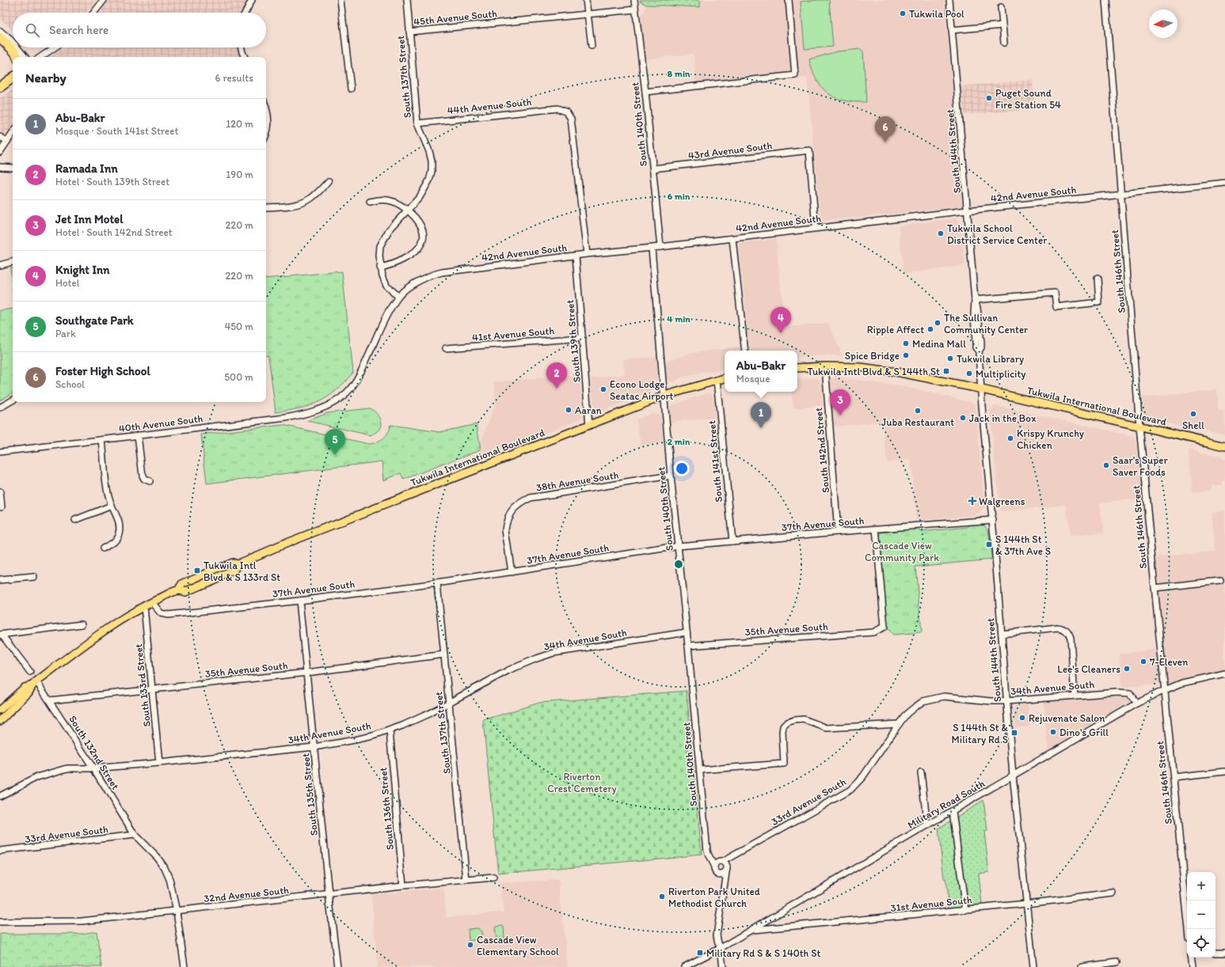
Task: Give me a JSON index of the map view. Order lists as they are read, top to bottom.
{
  "streets": {
    "main road": ["Tukwila International Boulevard"],
    "street": [
      "45th Avenue South",
      "South 137th Street",
      "44th Avenue South",
      "South 140th Street",
      "43rd Avenue South",
      "South 144th Street",
      "42nd Avenue South",
      "South 146th Street",
      "41st Avenue South",
      "South 139th Street",
      "40th Avenue South",
      "South 142nd Street",
      "South 141st Street",
      "38th Avenue South",
      "37th Avenue South",
      "35th Avenue South",
      "34th Avenue South",
      "South 133rd Street",
      "South 132nd Street",
      "South 135th Street",
      "33rd Avenue South",
      "Military Road South",
      "South 136th Street",
      "32nd Avenue South",
      "31st Avenue South"
    ]
  },
  "crossings": [
    ["45th Avenue South", "South 137th Street"],
    ["45th Avenue South", "South 140th Street"],
    ["South 137th Street", "44th Avenue South"],
    ["South 137th Street", "42nd Avenue South"],
    ["South 137th Street", "37th Avenue South"],
    ["South 137th Street", "35th Avenue South"],
    ["South 137th Street", "34th Avenue South"],
    ["South 137th Street", "32nd Avenue South"],
    ["44th Avenue South", "42nd Avenue South"],
    ["South 140th Street", "43rd Avenue South"],
    ["South 140th Street", "42nd Avenue South"],
    ["South 140th Street", "Tukwila International Boulevard"],
    ["South 140th Street", "38th Avenue South"],
    ["South 140th Street", "37th Avenue South"],
    ["South 140th Street", "35th Avenue South"],
    ["South 140th Street", "34th Avenue South"],
    ["South 140th Street", "33rd Avenue South"],
    ["43rd Avenue South", "42nd Avenue South"],
    ["South 144th Street", "42nd Avenue South"],
    ["South 144th Street", "Tukwila International Boulevard"],
    ["South 144th Street", "37th Avenue South"],
    ["South 144th Street", "34th Avenue South"],
    ["South 144th Street", "Military Road South"],
    ["South 144th Street", "31st Avenue South"],
    ["42nd Avenue South", "South 146th Street"],
    ["42nd Avenue South", "South 139th Street"],
    ["42nd Avenue South", "40th Avenue South"],
    ["South 146th Street", "Tukwila International Boulevard"],
    ["South 146th Street", "Military Road South"],
    ["41st Avenue South", "South 139th Street"],
    ["South 139th Street", "Tukwila International Boulevard"],
    ["Tukwila International Boulevard", "South 142nd Street"],
    ["Tukwila International Boulevard", "South 141st Street"],
    ["Tukwila International Boulevard", "37th Avenue South"],
    ["Tukwila International Boulevard", "South 133rd Street"],
    ["Tukwila International Boulevard", "South 132nd Street"],
    ["South 142nd Street", "37th Avenue South"],
    ["South 141st Street", "37th Avenue South"],
    ["38th Avenue South", "37th Avenue South"],
    ["37th Avenue South", "35th Avenue South"],
    ["37th Avenue South", "South 135th Street"],
    ["35th Avenue South", "South 133rd Street"],
    ["35th Avenue South", "South 132nd Street"],
    ["35th Avenue South", "South 135th Street"],
    ["34th Avenue South", "South 133rd Street"],
    ["34th Avenue South", "South 132nd Street"],
    ["34th Avenue South", "South 135th Street"],
    ["34th Avenue South", "33rd Avenue South"],
    ["34th Avenue South", "Military Road South"],
    ["34th Avenue South", "South 136th Street"],
    ["South 132nd Street", "33rd Avenue South"],
    ["South 135th Street", "32nd Avenue South"],
    ["Military Road South", "31st Avenue South"],
    ["South 136th Street", "32nd Avenue South"]
  ],
  "parks": ["Cascade View Community Park", "Riverton Crest Cemetery"],
  "places": {
    "other": [
      "Tukwila Pool",
      "Puget Sound Fire Station 54",
      "Tukwila School District Service Center",
      "The Sullivan Community Center",
      "Ripple Affect",
      "Medina Mall",
      "Spice Bridge",
      "Tukwila Library",
      "Multiplicity",
      "Econo Lodge Seatac Airport",
      "Aaran",
      "Juba Restaurant",
      "Shell",
      "Jack in the Box",
      "Krispy Krunchy Chicken",
      "Saar's Super Saver Foods",
      "7-Eleven",
      "Lee's Cleaners",
      "Rejuvenate Salon",
      "Dino's Grill",
      "Riverton Park United Methodist Church",
      "Cascade View Elementary School"
    ],
    "transit": [
      "Tukwila Intl Blvd & S 144th St",
      "S 144th St & 37th Ave S",
      "Tukwila Intl Blvd & S 133rd St",
      "S 144th St & Military Rd S",
      "Military Rd S & S 140th St"
    ],
    "health": ["Walgreens"]
  },
  "north": "left",
  "page": {
    "search": "Search here",
    "heading": ["Nearby", "6 results"],
    "list": [
      {
        "mark": "1",
        "name": "Abu-Bakr",
        "note": "Mosque · South 141st Street",
        "value": "120 m"
      },
      {
        "mark": "2",
        "name": "Ramada Inn",
        "note": "Hotel · South 139th Street",
        "value": "190 m"
      },
      {
        "mark": "3",
        "name": "Jet Inn Motel",
        "note": "Hotel · South 142nd Street",
        "value": "220 m"
      },
      {
        "mark": "4",
        "name": "Knight Inn",
        "note": "Hotel",
        "value": "220 m"
      },
      {
        "mark": "5",
        "name": "Southgate Park",
        "note": "Park",
        "value": "450 m"
      },
      {
        "mark": "6",
        "name": "Foster High School",
        "note": "School",
        "value": "500 m"
      }
    ],
    "pins": [
      "6",
      "4",
      "2",
      "3",
      "1",
      "5"
    ],
    "popup": ["Abu-Bakr", "Mosque"],
    "map_buttons": ["+", "−"]
  },
  "rings": [
    "8 min",
    "6 min",
    "4 min",
    "2 min"
  ]
}
